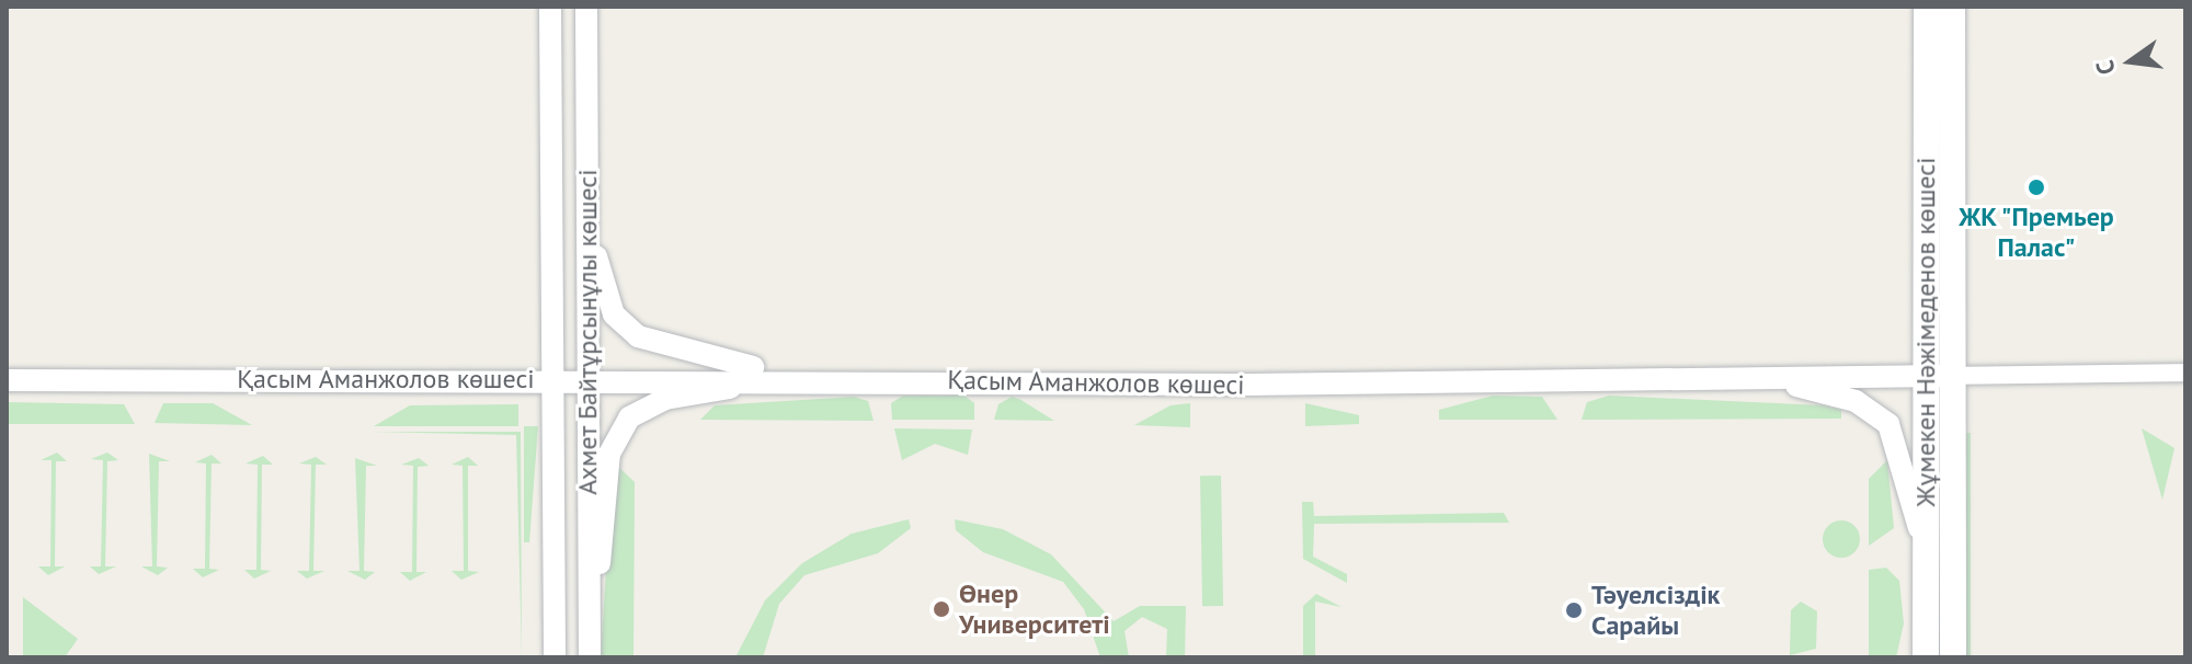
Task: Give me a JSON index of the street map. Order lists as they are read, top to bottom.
{
  "streets": {
    "main road": ["Жұмекен Нәжімеденов көшесі"],
    "street": ["Ахмет Байтұрсынұлы көшесі", "Қасым Аманжолов көшесі"]
  },
  "crossings": [
    ["Ахмет Байтұрсынұлы көшесі", "Қасым Аманжолов көшесі"],
    ["Жұмекен Нәжімеденов көшесі", "Қасым Аманжолов көшесі"]
  ],
  "places": ["ЖК \"Премьер Палас\"", "Өнер Университеті", "Тәуелсіздік Сарайы"],
  "north": "left"
}
